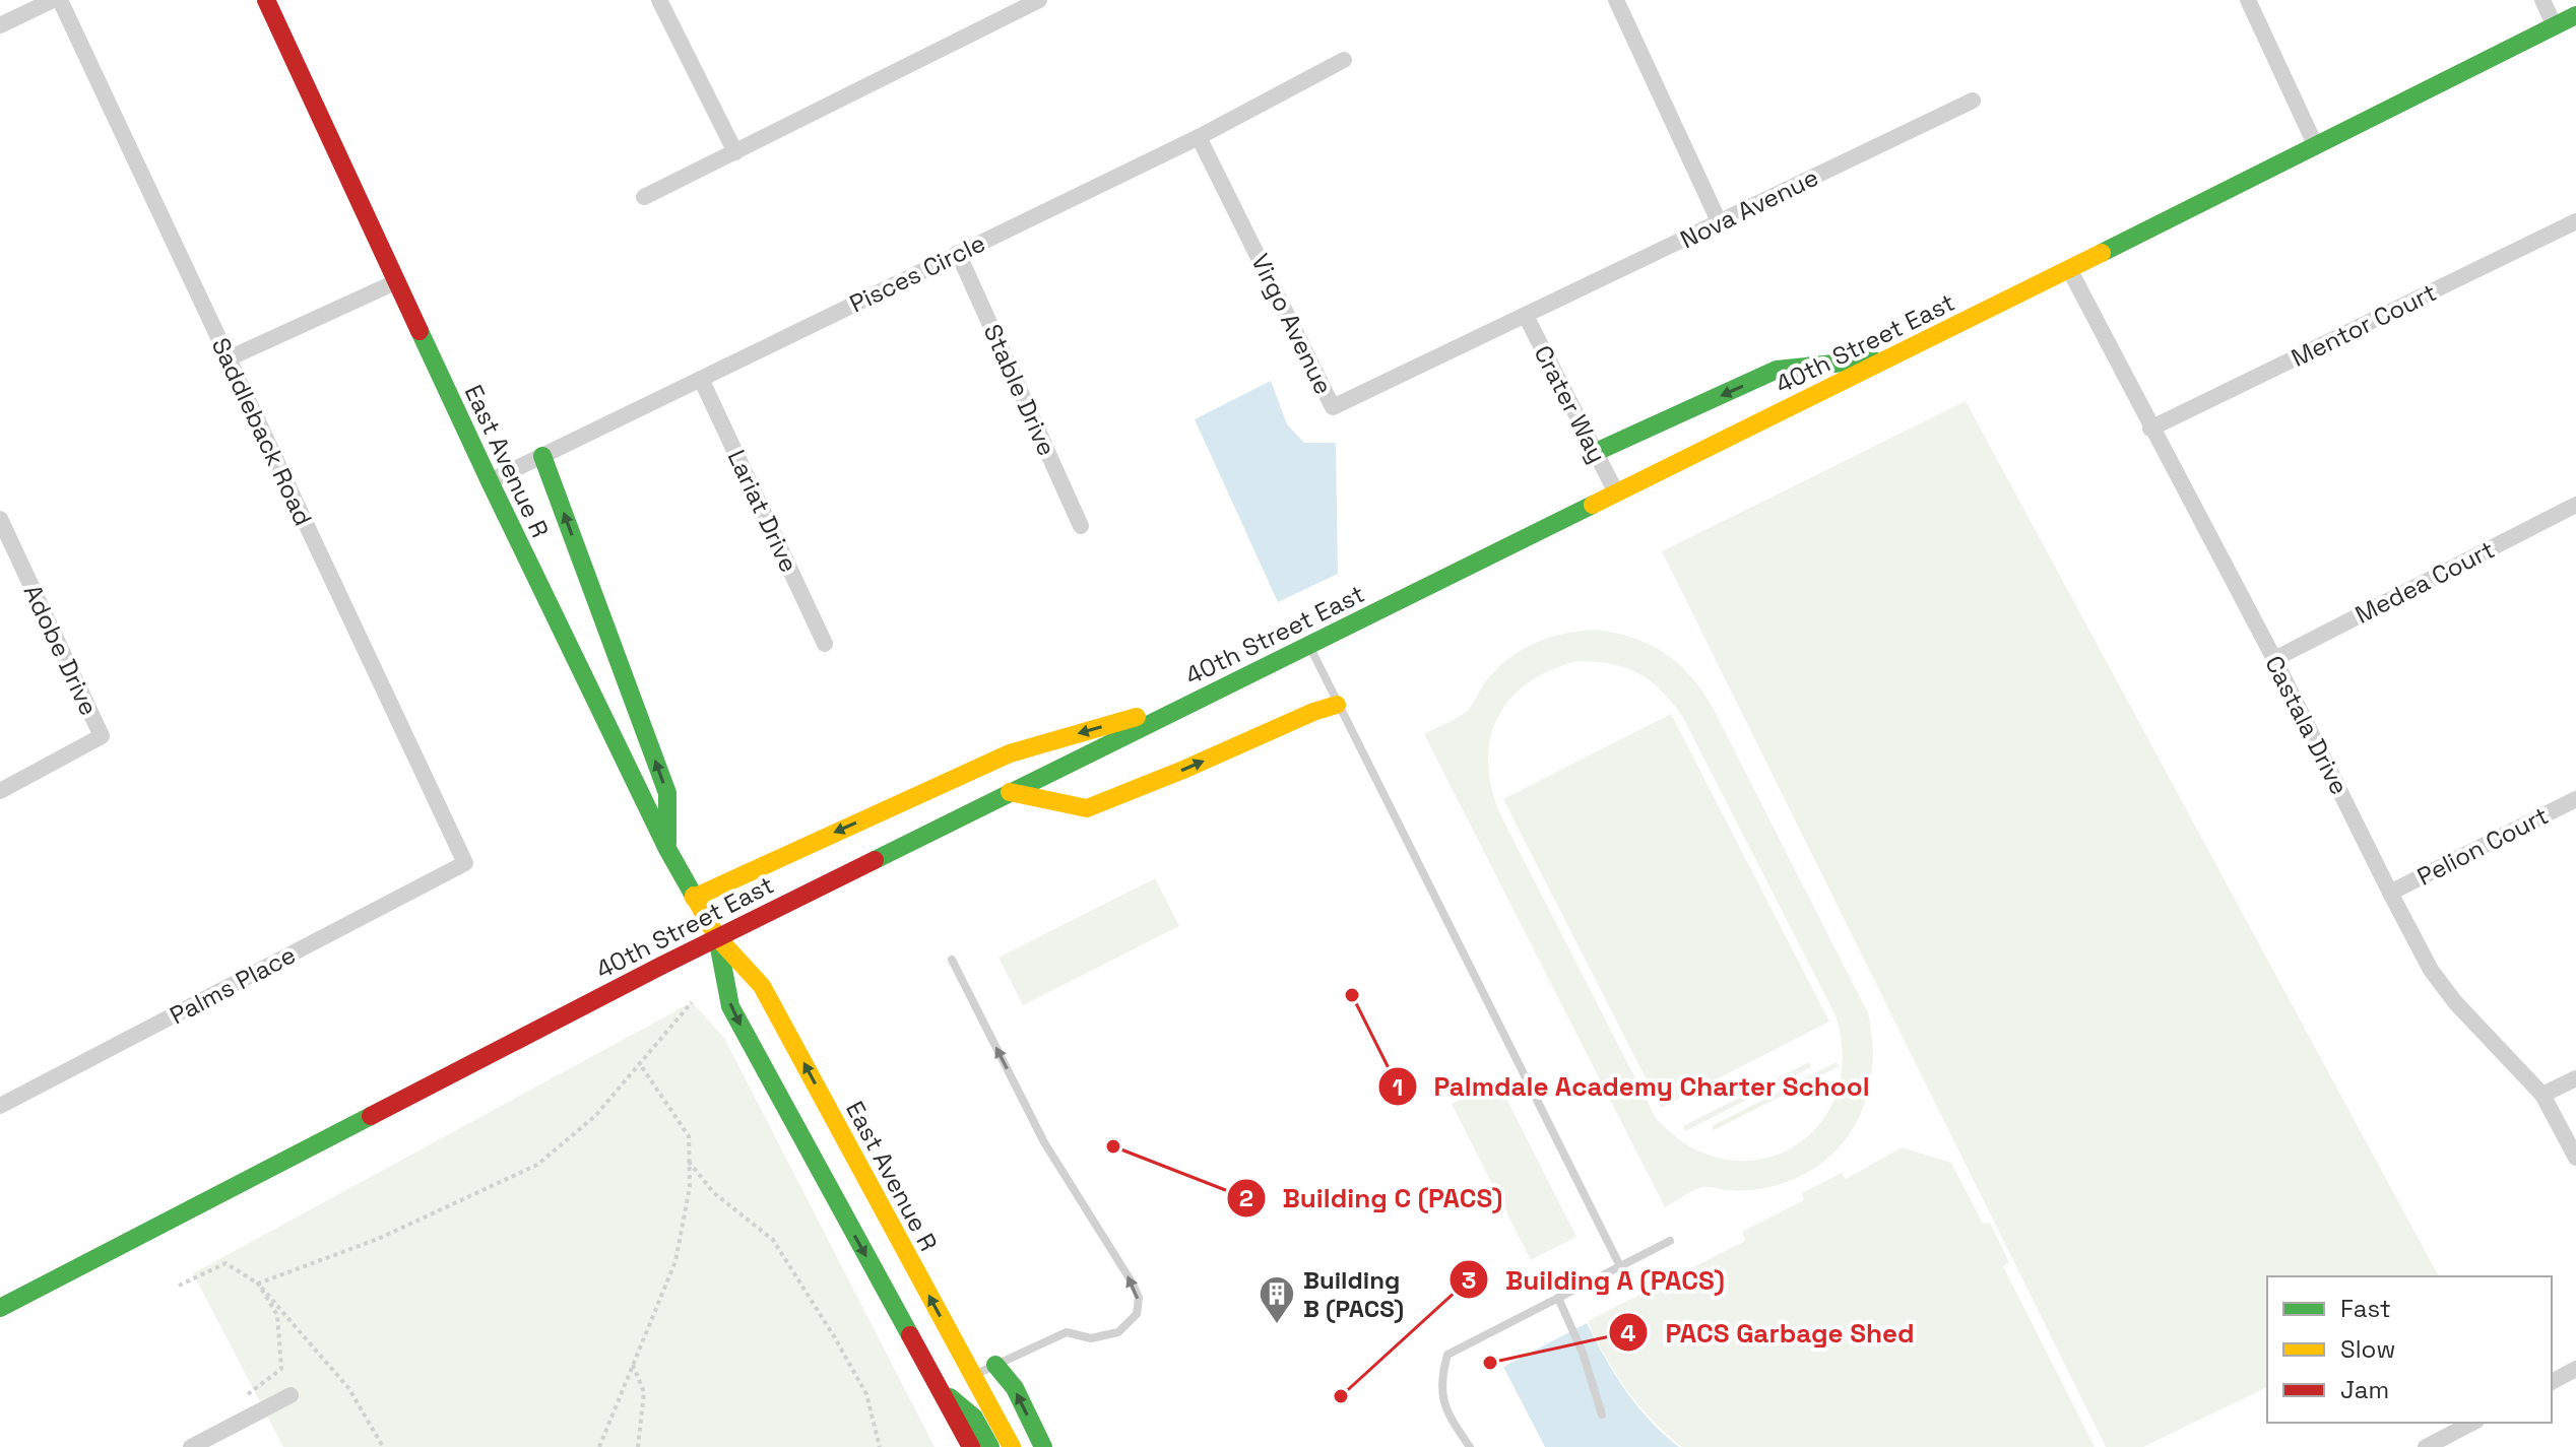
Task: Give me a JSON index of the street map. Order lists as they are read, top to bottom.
{
  "streets": {
    "main road": ["40th Street East", "East Avenue R"],
    "street": [
      "Nova Avenue",
      "Pisces Circle",
      "Virgo Avenue",
      "Mentor Court",
      "Stable Drive",
      "Crater Way",
      "Saddleback Road",
      "Lariat Drive",
      "Medea Court",
      "Adobe Drive",
      "Castala Drive",
      "Pelion Court",
      "Palms Place"
    ]
  },
  "crossings": [
    ["Nova Avenue", "Virgo Avenue"],
    ["Nova Avenue", "Crater Way"],
    ["Pisces Circle", "Virgo Avenue"],
    ["Pisces Circle", "Stable Drive"],
    ["Pisces Circle", "East Avenue R"],
    ["Pisces Circle", "Lariat Drive"],
    ["Virgo Avenue", "Crater Way"],
    ["Mentor Court", "Castala Drive"],
    ["40th Street East", "Crater Way"],
    ["40th Street East", "East Avenue R"],
    ["40th Street East", "Castala Drive"],
    ["Saddleback Road", "Palms Place"],
    ["Medea Court", "Castala Drive"],
    ["Castala Drive", "Pelion Court"]
  ],
  "places": {
    "other": [
      "Palmdale Academy Charter School",
      "Building C (PACS)",
      "PACS Garbage Shed",
      "Building A (PACS)"
    ],
    "building": ["Building B (PACS)"]
  },
  "legend": ["Fast", "Slow", "Jam"]
}
